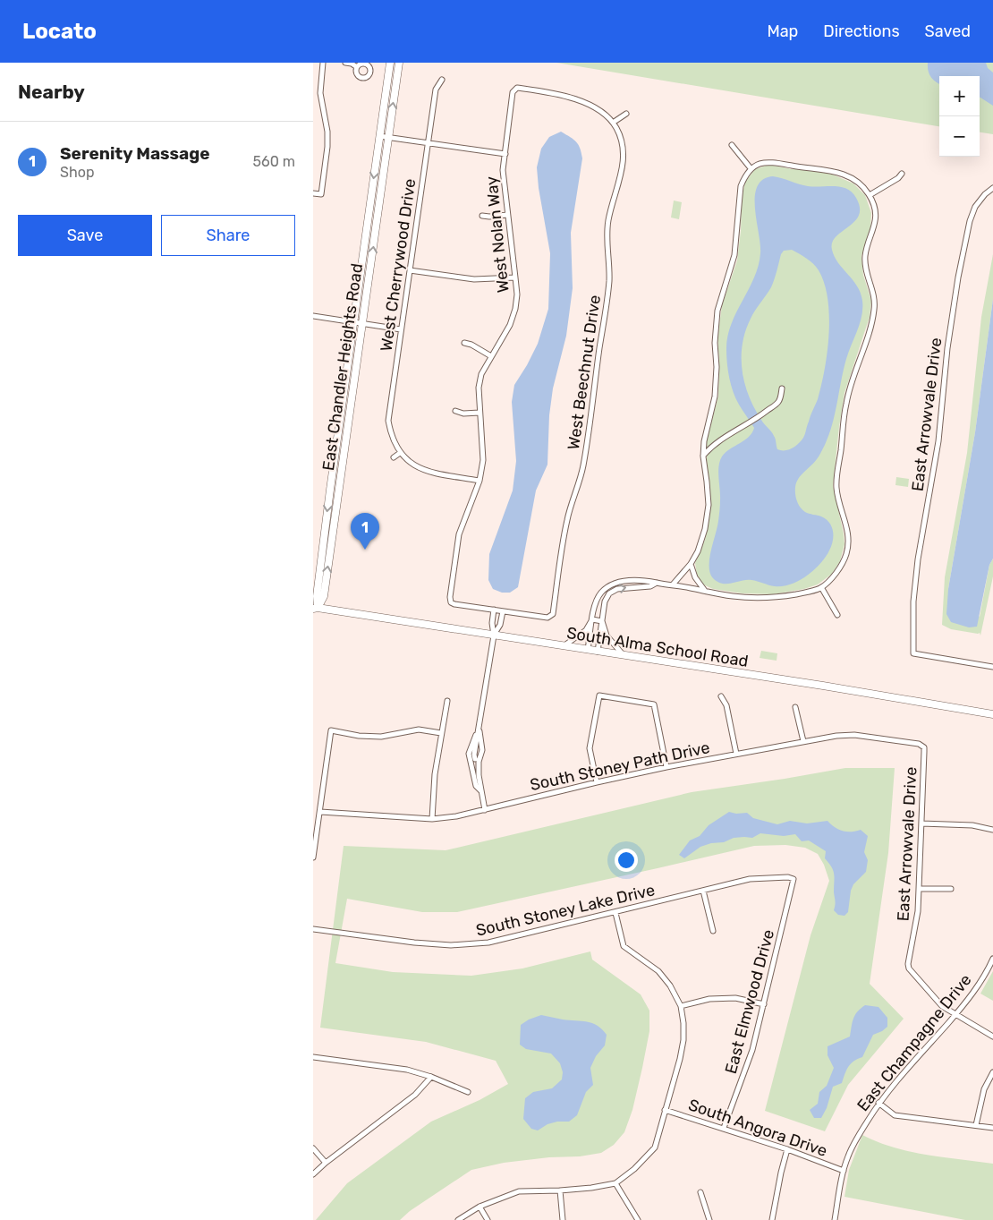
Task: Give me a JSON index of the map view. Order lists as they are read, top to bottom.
{
  "streets": {
    "main road": ["East Chandler Heights Road", "South Alma School Road"],
    "street": [
      "West Nolan Way",
      "West Cherrywood Drive",
      "West Beechnut Drive",
      "East Arrowvale Drive",
      "South Stoney Path Drive",
      "South Stoney Lake Drive",
      "East Elmwood Drive",
      "East Champagne Drive",
      "South Angora Drive"
    ]
  },
  "crossings": [
    ["West Nolan Way", "West Beechnut Drive"],
    ["East Chandler Heights Road", "South Alma School Road"],
    ["East Arrowvale Drive", "South Stoney Path Drive"],
    ["East Arrowvale Drive", "East Champagne Drive"],
    ["South Stoney Lake Drive", "East Elmwood Drive"],
    ["East Elmwood Drive", "South Angora Drive"],
    ["East Champagne Drive", "South Angora Drive"]
  ],
  "page": {
    "header": "Locato",
    "nav": ["Map", "Directions", "Saved"],
    "heading": "Nearby",
    "map_buttons": ["+", "−"],
    "list": [
      {
        "mark": "1",
        "name": "Serenity Massage",
        "note": "Shop",
        "value": "560 m"
      }
    ],
    "buttons": ["Save", "Share"],
    "pins": "1"
  }
}
